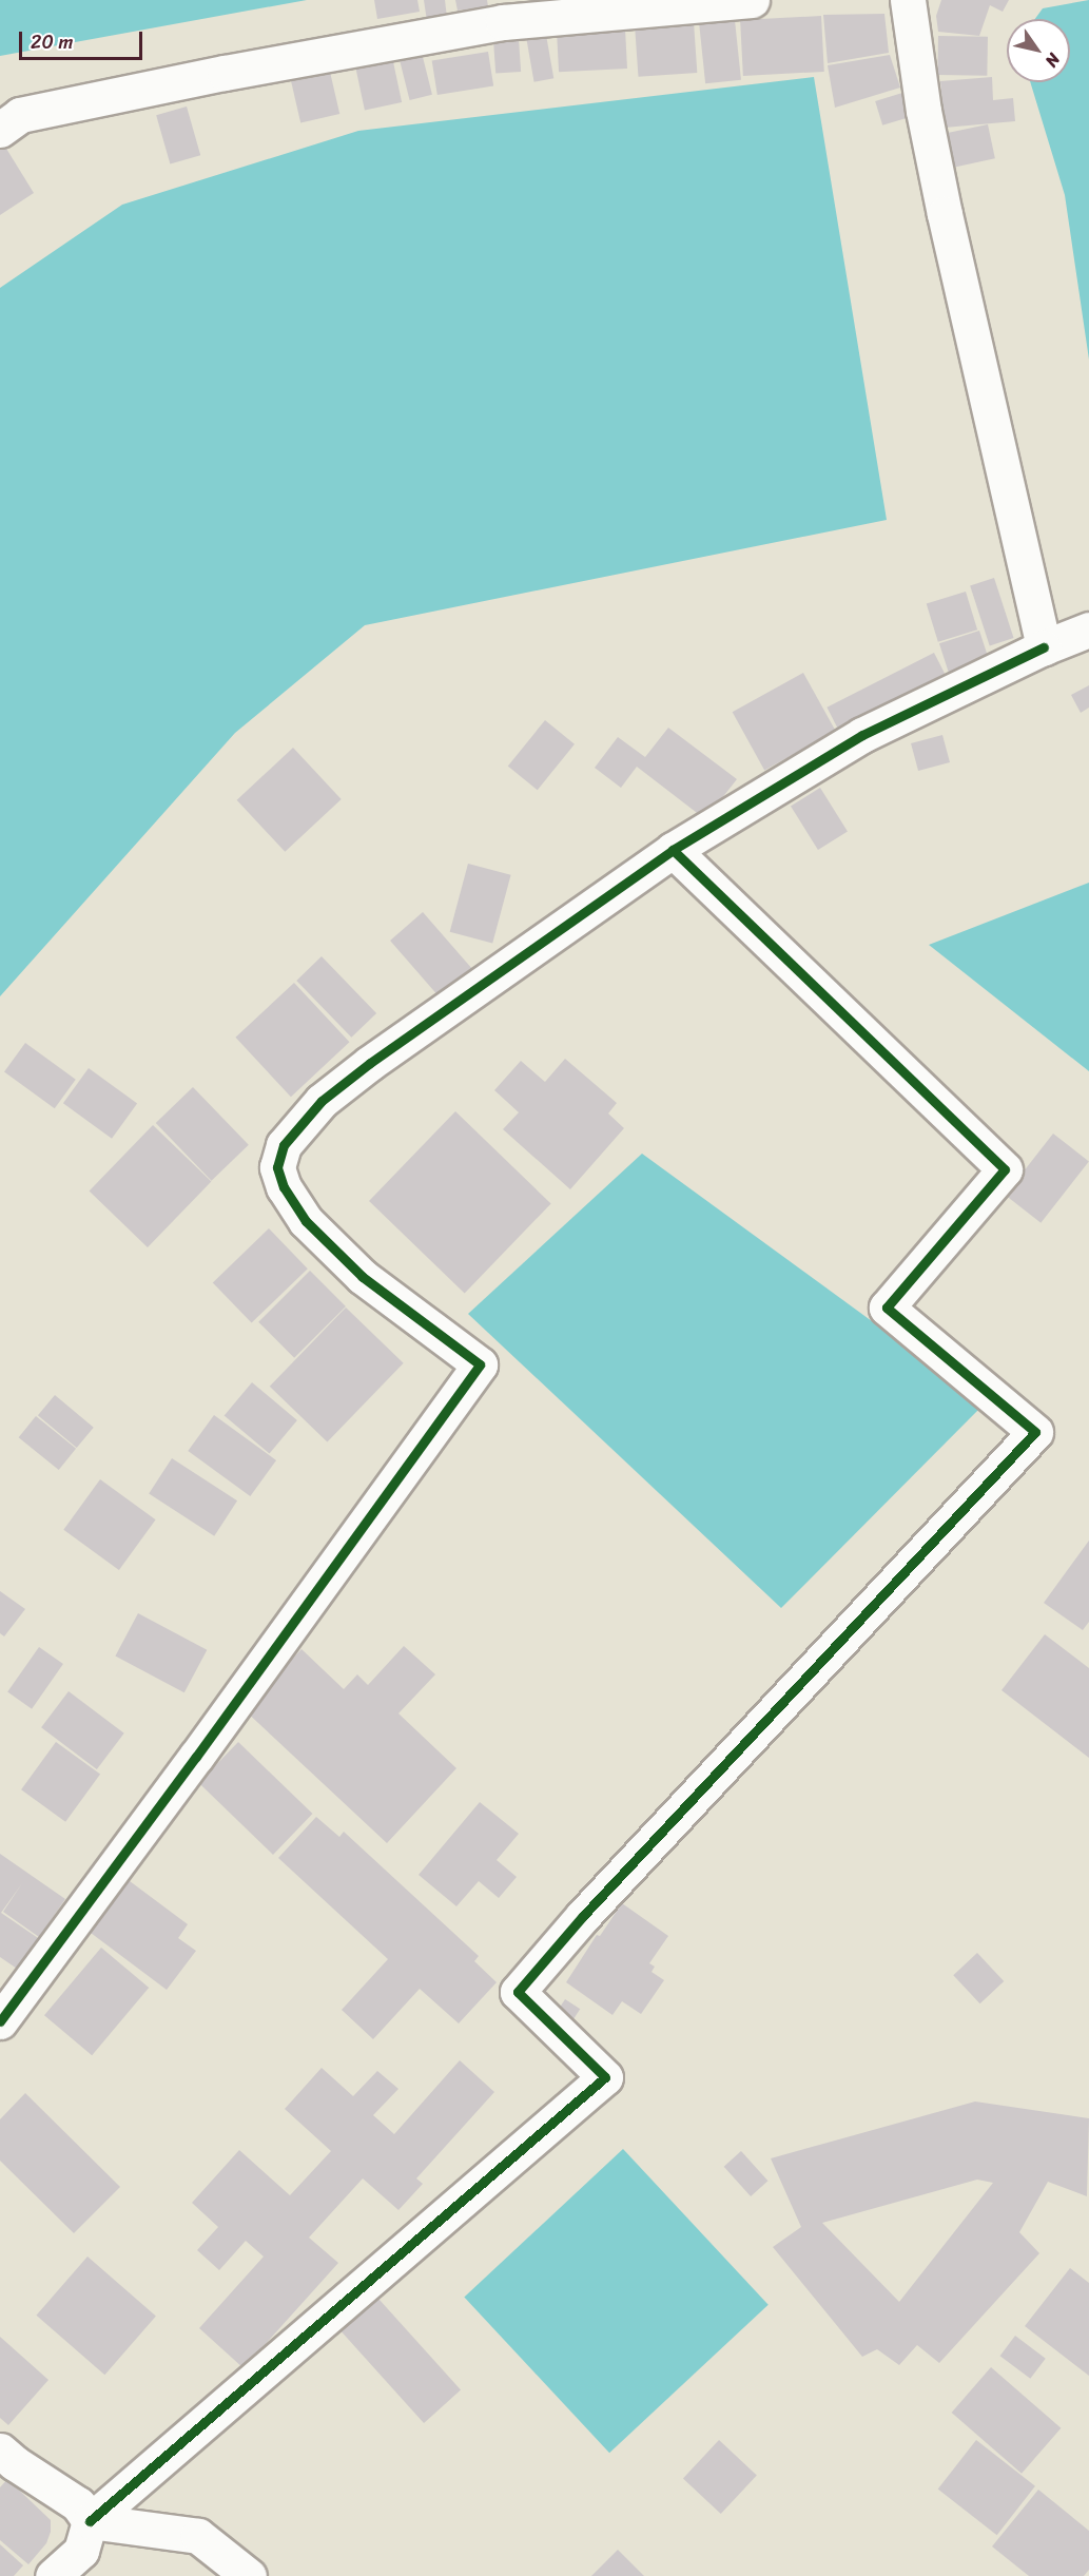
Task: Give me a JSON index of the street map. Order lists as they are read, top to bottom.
{
  "scale_bar": "20 m",
  "north": "bottom right"
}
